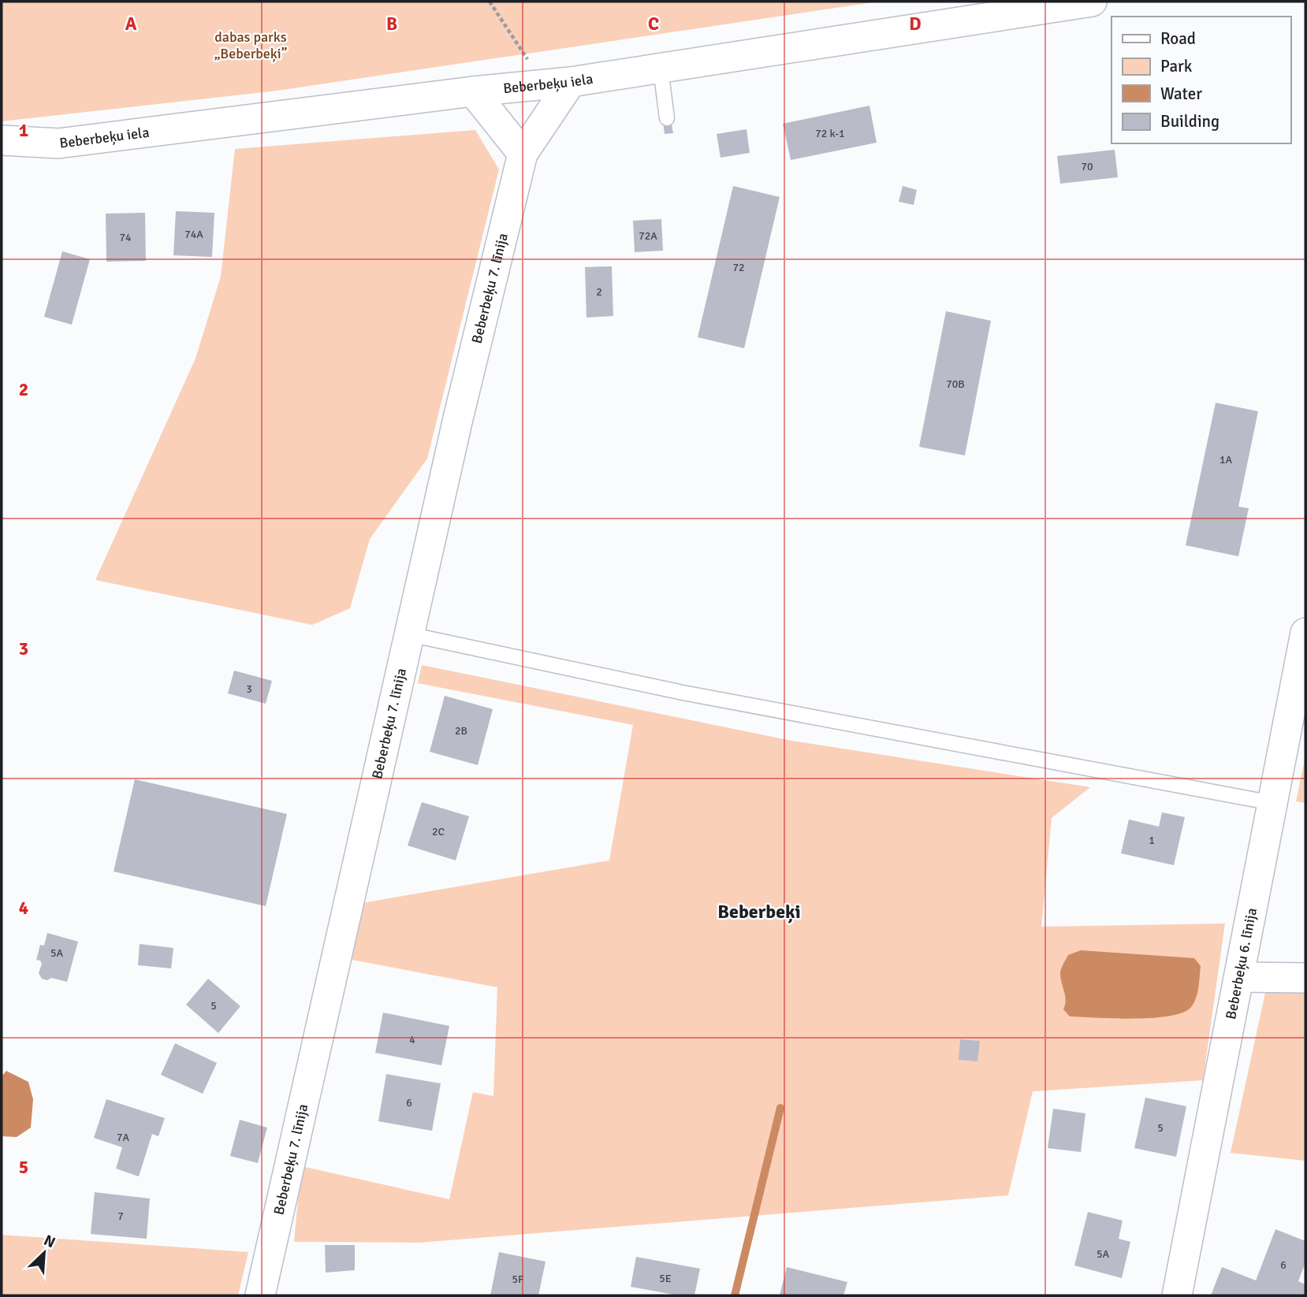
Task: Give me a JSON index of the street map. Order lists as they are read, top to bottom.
{
  "streets": {
    "street": ["Beberbeķu iela", "Beberbeķu 7. līnija", "Beberbeķu 6. līnija"]
  },
  "crossings": [
    ["Beberbeķu iela", "Beberbeķu 7. līnija"]
  ],
  "districts": ["Beberbeķi"],
  "parks": ["dabas parks „Beberbeķi”"],
  "house_numbers": [
    "72 k-1",
    "70",
    "74A",
    "72A",
    "74",
    "72",
    "2",
    "70B",
    "1A",
    "3",
    "2B",
    "2C",
    "1",
    "5A",
    "5",
    "4",
    "6",
    "5",
    "7A",
    "7",
    "5A",
    "6",
    "5E",
    "5F"
  ],
  "legend": [
    "Road",
    "Park",
    "Water",
    "Building"
  ],
  "north": "top right",
  "grid": {
    "columns": [
      "A",
      "B",
      "C",
      "D"
    ],
    "rows": [
      "1",
      "2",
      "3",
      "4",
      "5"
    ]
  }
}
